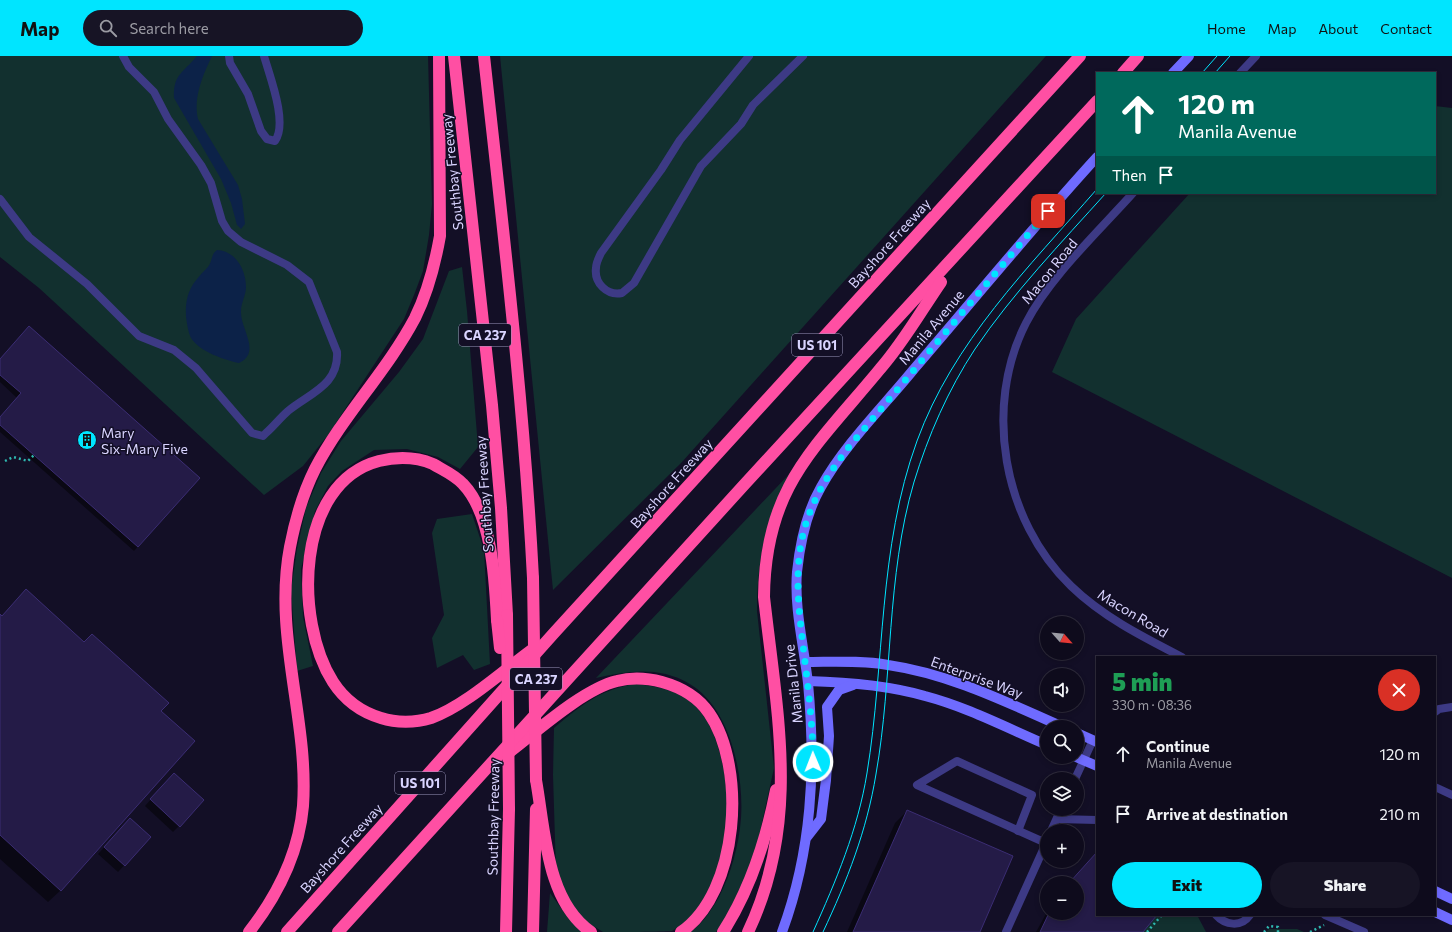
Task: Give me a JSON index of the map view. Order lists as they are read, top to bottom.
{
  "streets": {
    "highway": [
      "Southbay Freeway",
      "Bayshore Freeway",
      "CA 237",
      "US 101"
    ],
    "main road": ["Manila Avenue", "Enterprise Way", "Manila Drive"],
    "lane": ["Macon Road"]
  },
  "crossings": [
    ["Manila Avenue", "Manila Drive"],
    ["Enterprise Way", "Manila Drive"]
  ],
  "places": {
    "building": ["Mary Six-Mary Five"]
  },
  "north": "bottom right",
  "page": {
    "header": "Map",
    "search": "Search here",
    "nav": [
      "Home",
      "Map",
      "About",
      "Contact"
    ],
    "turn": ["120 m", "Manila Avenue"],
    "then": "Then",
    "map_buttons": ["+", "−"],
    "heading": ["5 min", "330 m · 08:36"],
    "list": [
      {
        "name": "Continue",
        "note": "Manila Avenue",
        "value": "120 m"
      },
      {
        "name": "Arrive at destination",
        "value": "210 m"
      }
    ],
    "buttons": ["Exit", "Share"]
  }
}
